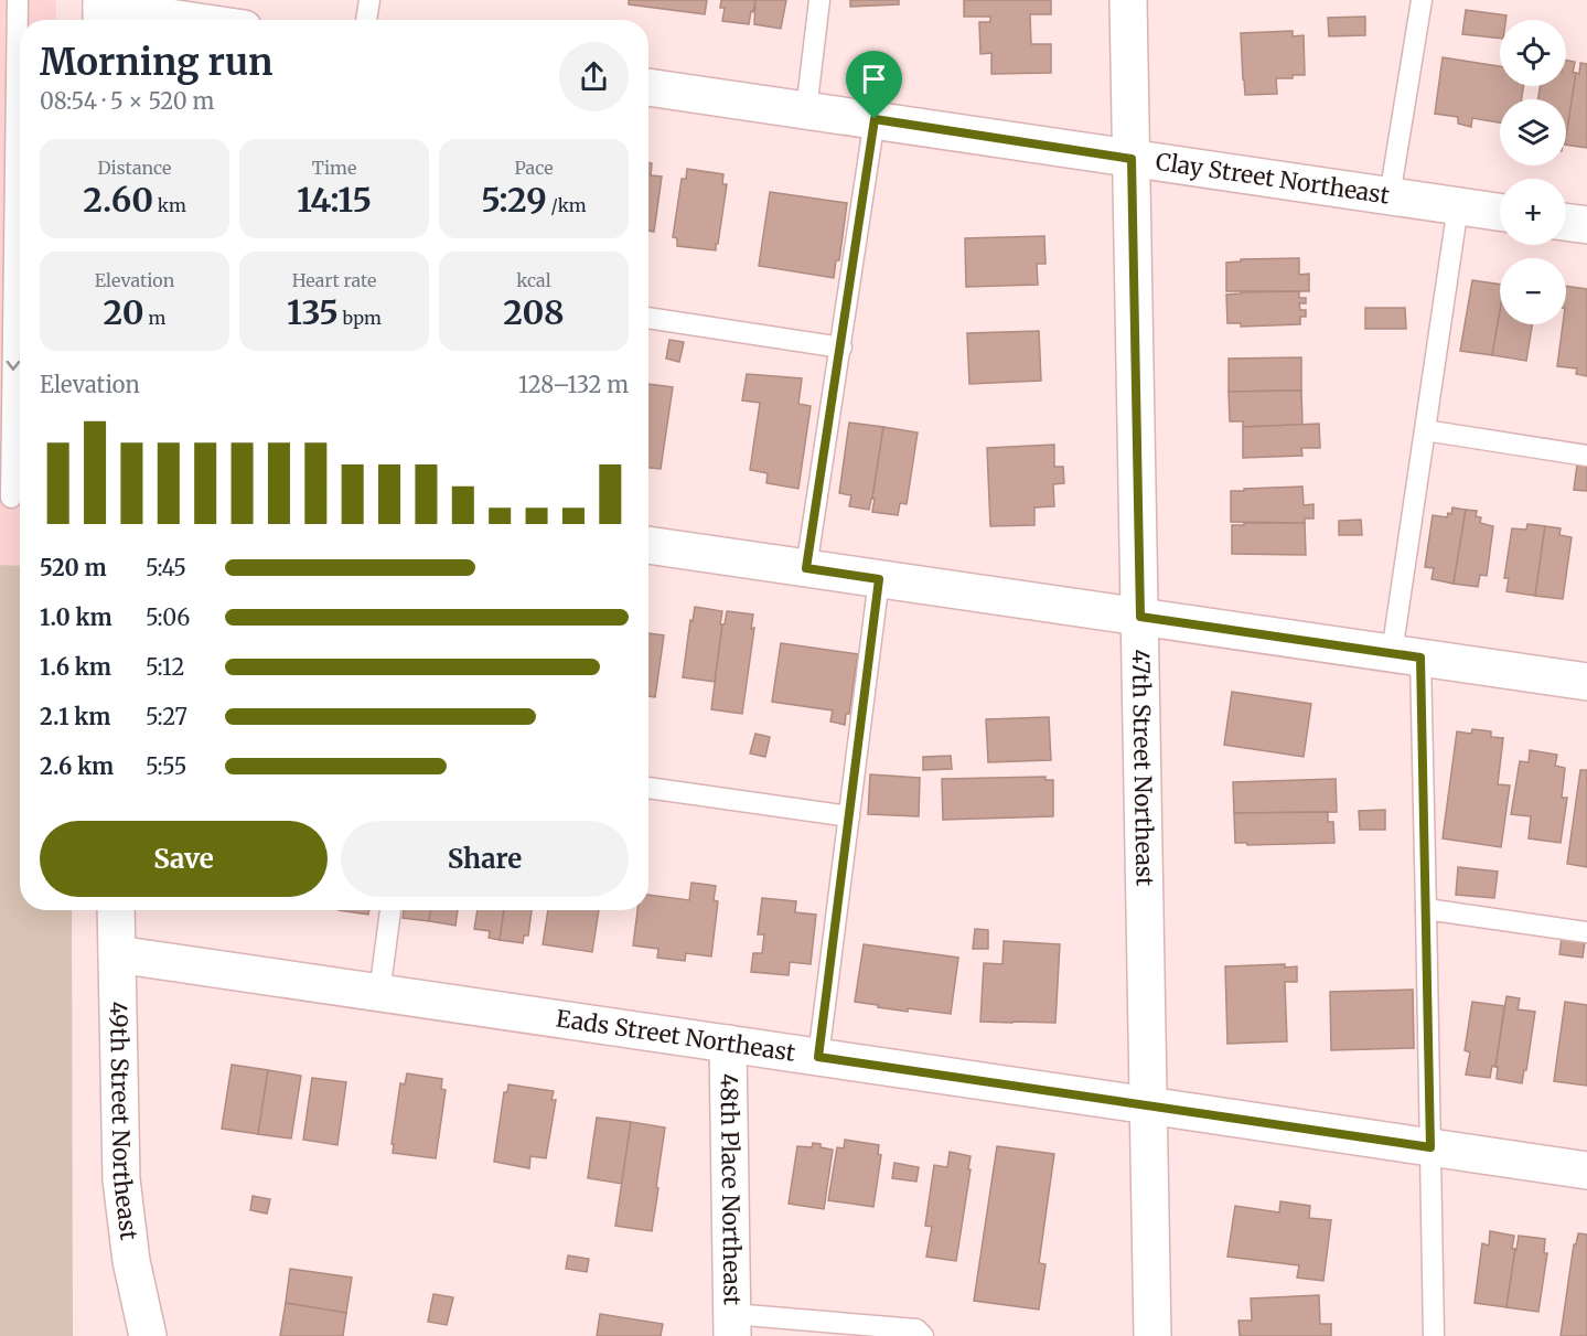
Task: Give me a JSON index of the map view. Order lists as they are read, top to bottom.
{
  "streets": {
    "street": [
      "Clay Street Northeast",
      "47th Street Northeast",
      "Eads Street Northeast",
      "49th Street Northeast",
      "48th Place Northeast"
    ]
  },
  "crossings": [
    ["Clay Street Northeast", "47th Street Northeast"],
    ["47th Street Northeast", "Eads Street Northeast"],
    ["Eads Street Northeast", "49th Street Northeast"],
    ["Eads Street Northeast", "48th Place Northeast"]
  ],
  "page": {
    "map_buttons": ["+", "−"],
    "heading": ["Morning run", "08:54 · 5 × 520 m"],
    "stats": [
      ["Distance", "2.60 km"],
      ["Time", "14:15"],
      ["Pace", "5:29 /km"],
      ["Elevation", "20 m"],
      ["Heart rate", "135 bpm"],
      ["kcal", "208"]
    ],
    "chart": ["Elevation", "128–132 m"],
    "list": [
      {
        "name": "520 m",
        "note": "5:45"
      },
      {
        "name": "1.0 km",
        "note": "5:06"
      },
      {
        "name": "1.6 km",
        "note": "5:12"
      },
      {
        "name": "2.1 km",
        "note": "5:27"
      },
      {
        "name": "2.6 km",
        "note": "5:55"
      }
    ],
    "buttons": ["Save", "Share"]
  }
}
